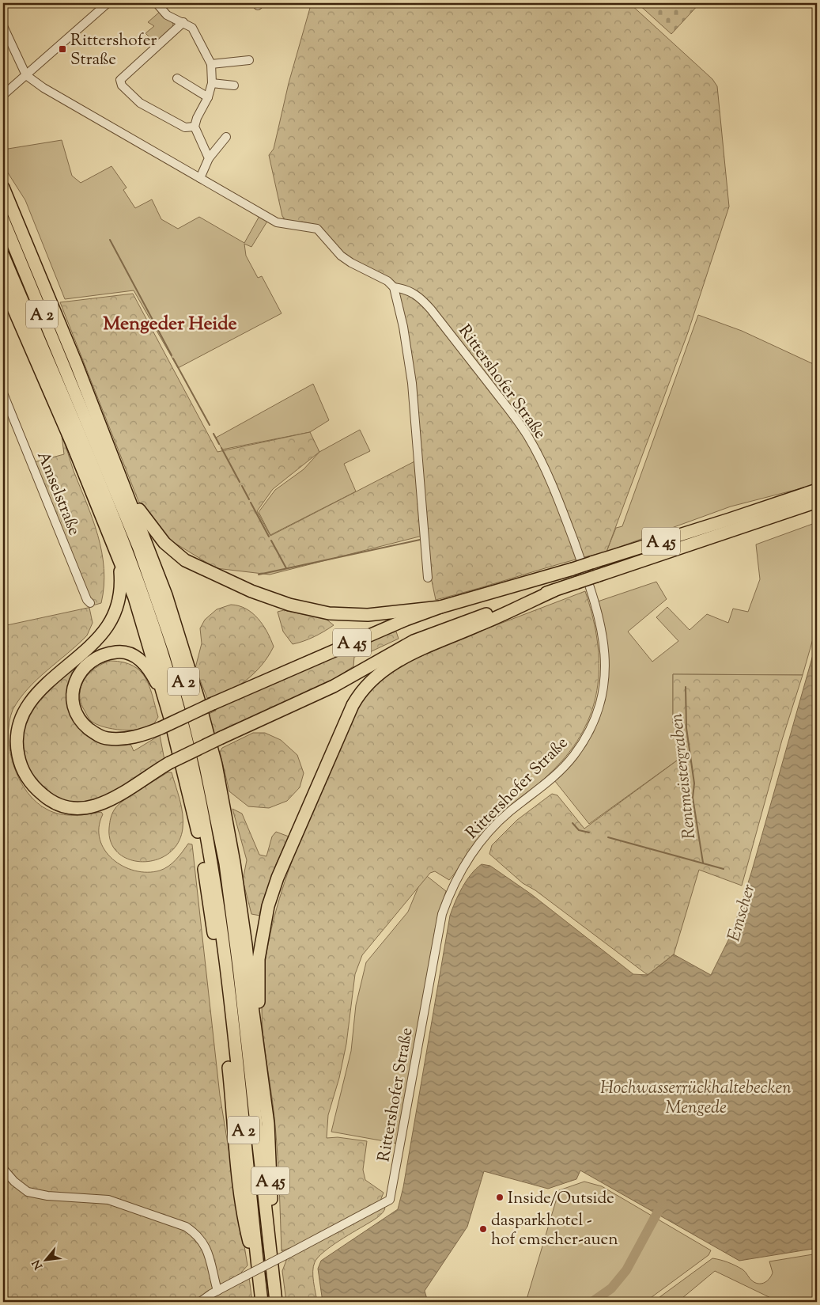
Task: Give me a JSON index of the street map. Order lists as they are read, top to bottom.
{
  "streets": {
    "highway": ["A 2", "A 45"],
    "street": ["Rittershofer Straße", "Amselstraße"]
  },
  "crossings": [
    ["A 2", "A 45"]
  ],
  "districts": ["Mengeder Heide"],
  "water": ["Rentmeistergraben", "Emscher", "Hochwasserrückhaltebecken Mengede"],
  "places": {
    "transit": ["Rittershofer Straße"],
    "other": ["Inside/Outside", "dasparkhotel - hof emscher-auen"]
  },
  "north": "bottom left"
}
